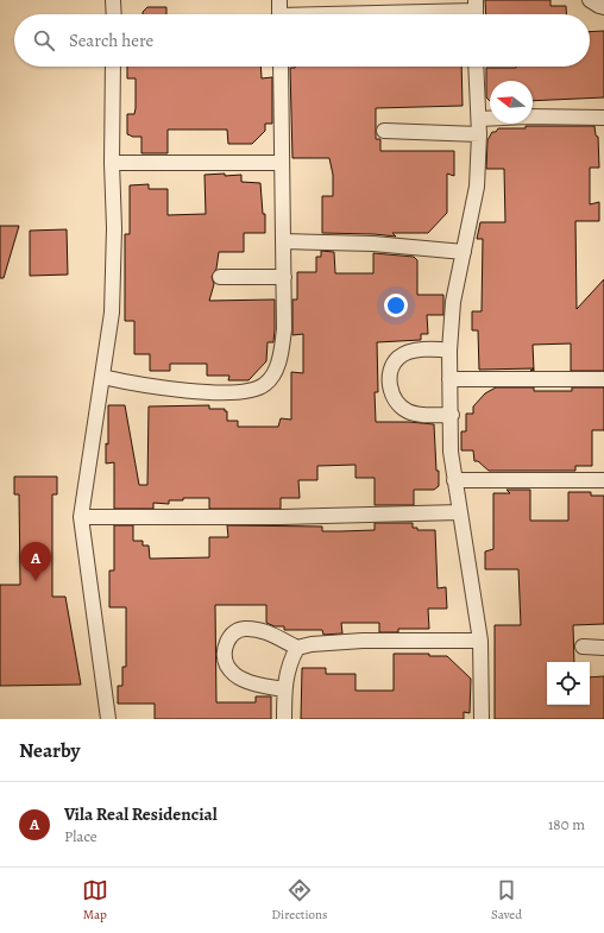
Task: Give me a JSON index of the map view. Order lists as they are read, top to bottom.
{
  "north": "left",
  "page": {
    "search": "Search here",
    "pins": "A",
    "heading": "Nearby",
    "list": [
      {
        "mark": "A",
        "name": "Vila Real Residencial",
        "note": "Place",
        "value": "180 m"
      }
    ],
    "nav": ["Map", "Directions", "Saved"]
  }
}
